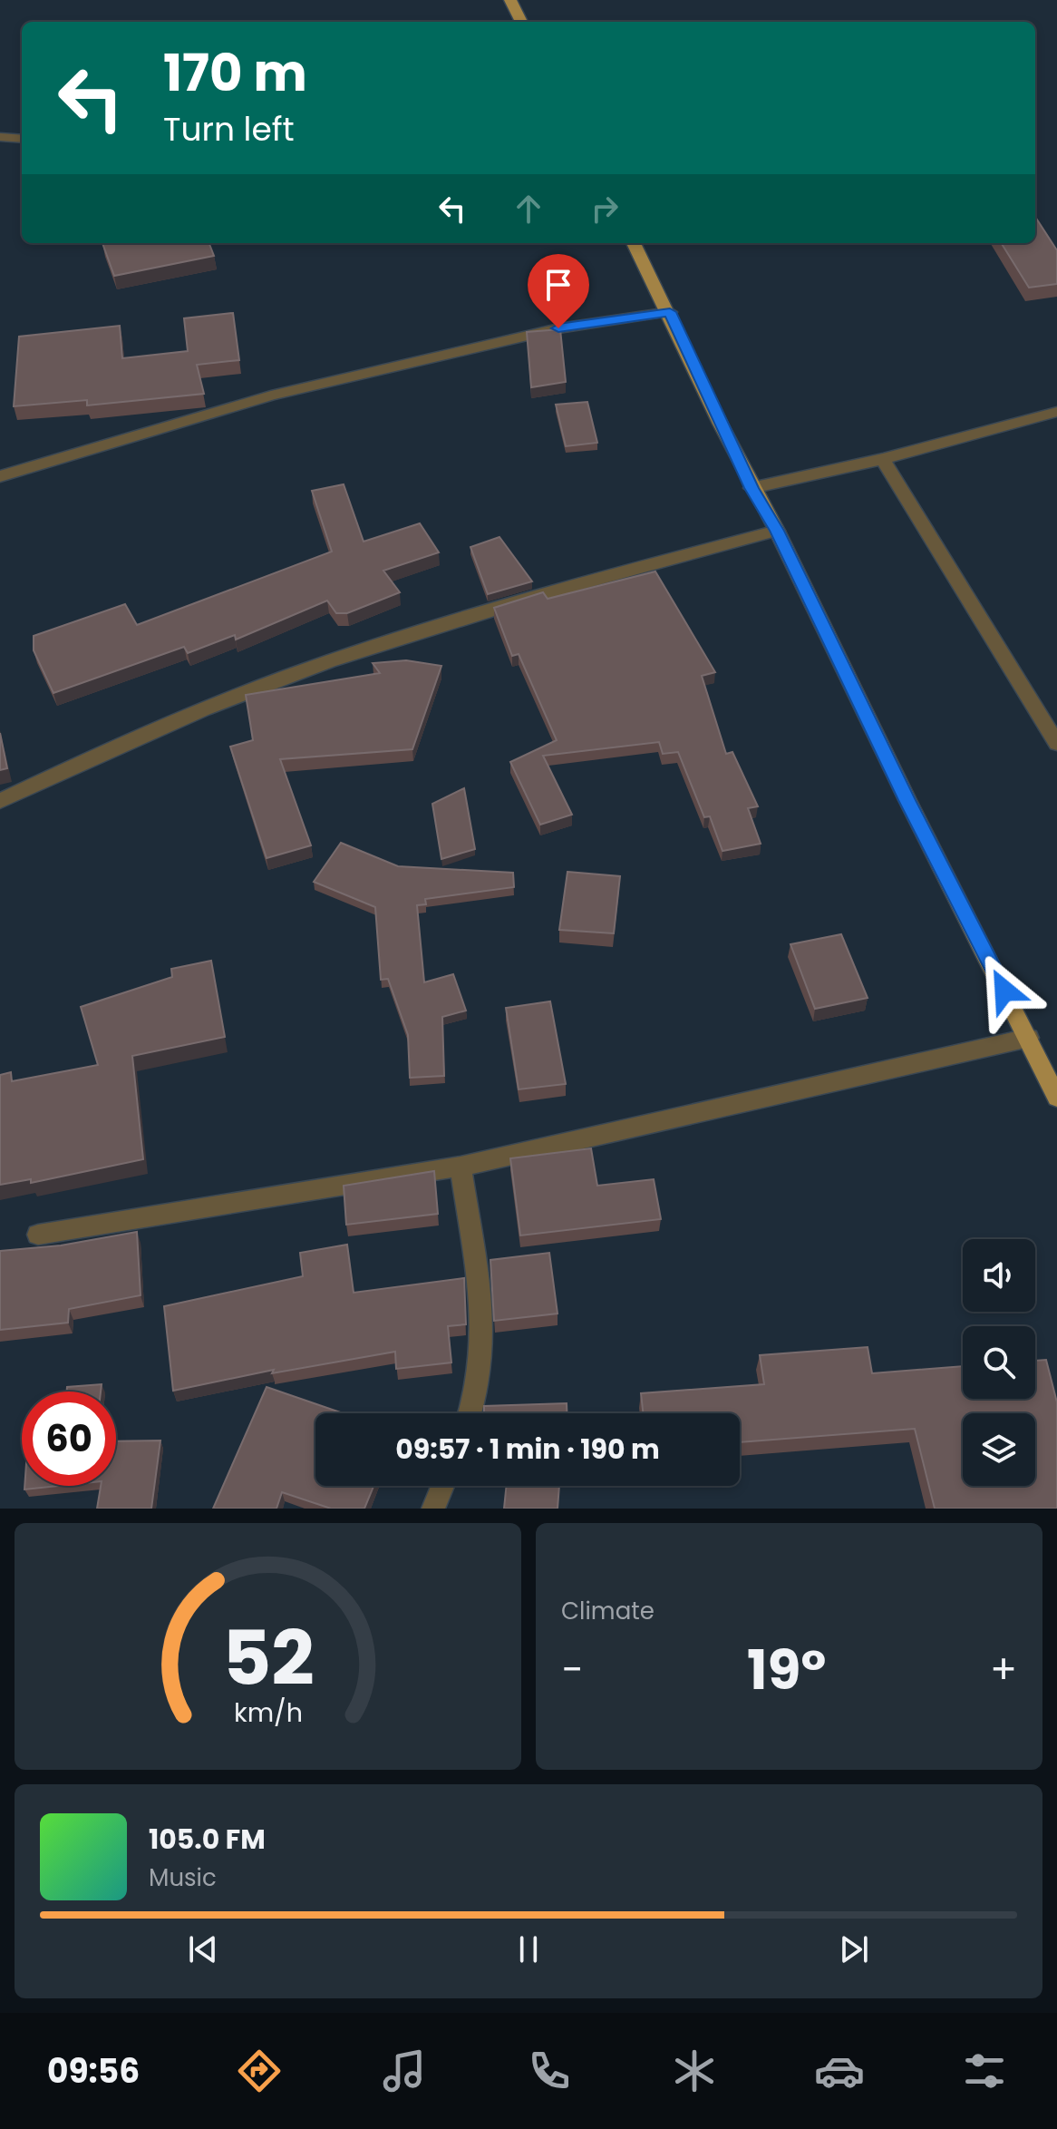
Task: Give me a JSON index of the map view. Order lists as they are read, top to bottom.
{
  "page": {
    "turn": ["170 m", "Turn left"],
    "limit": "60",
    "trip": "09:57 · 1 min · 190 m",
    "tile": "Climate",
    "heat": ["−", "19°", "+"],
    "song": ["105.0 FM", "Music"],
    "tabs": "09:56",
    "gauge": ["52", "km/h"]
  }
}
